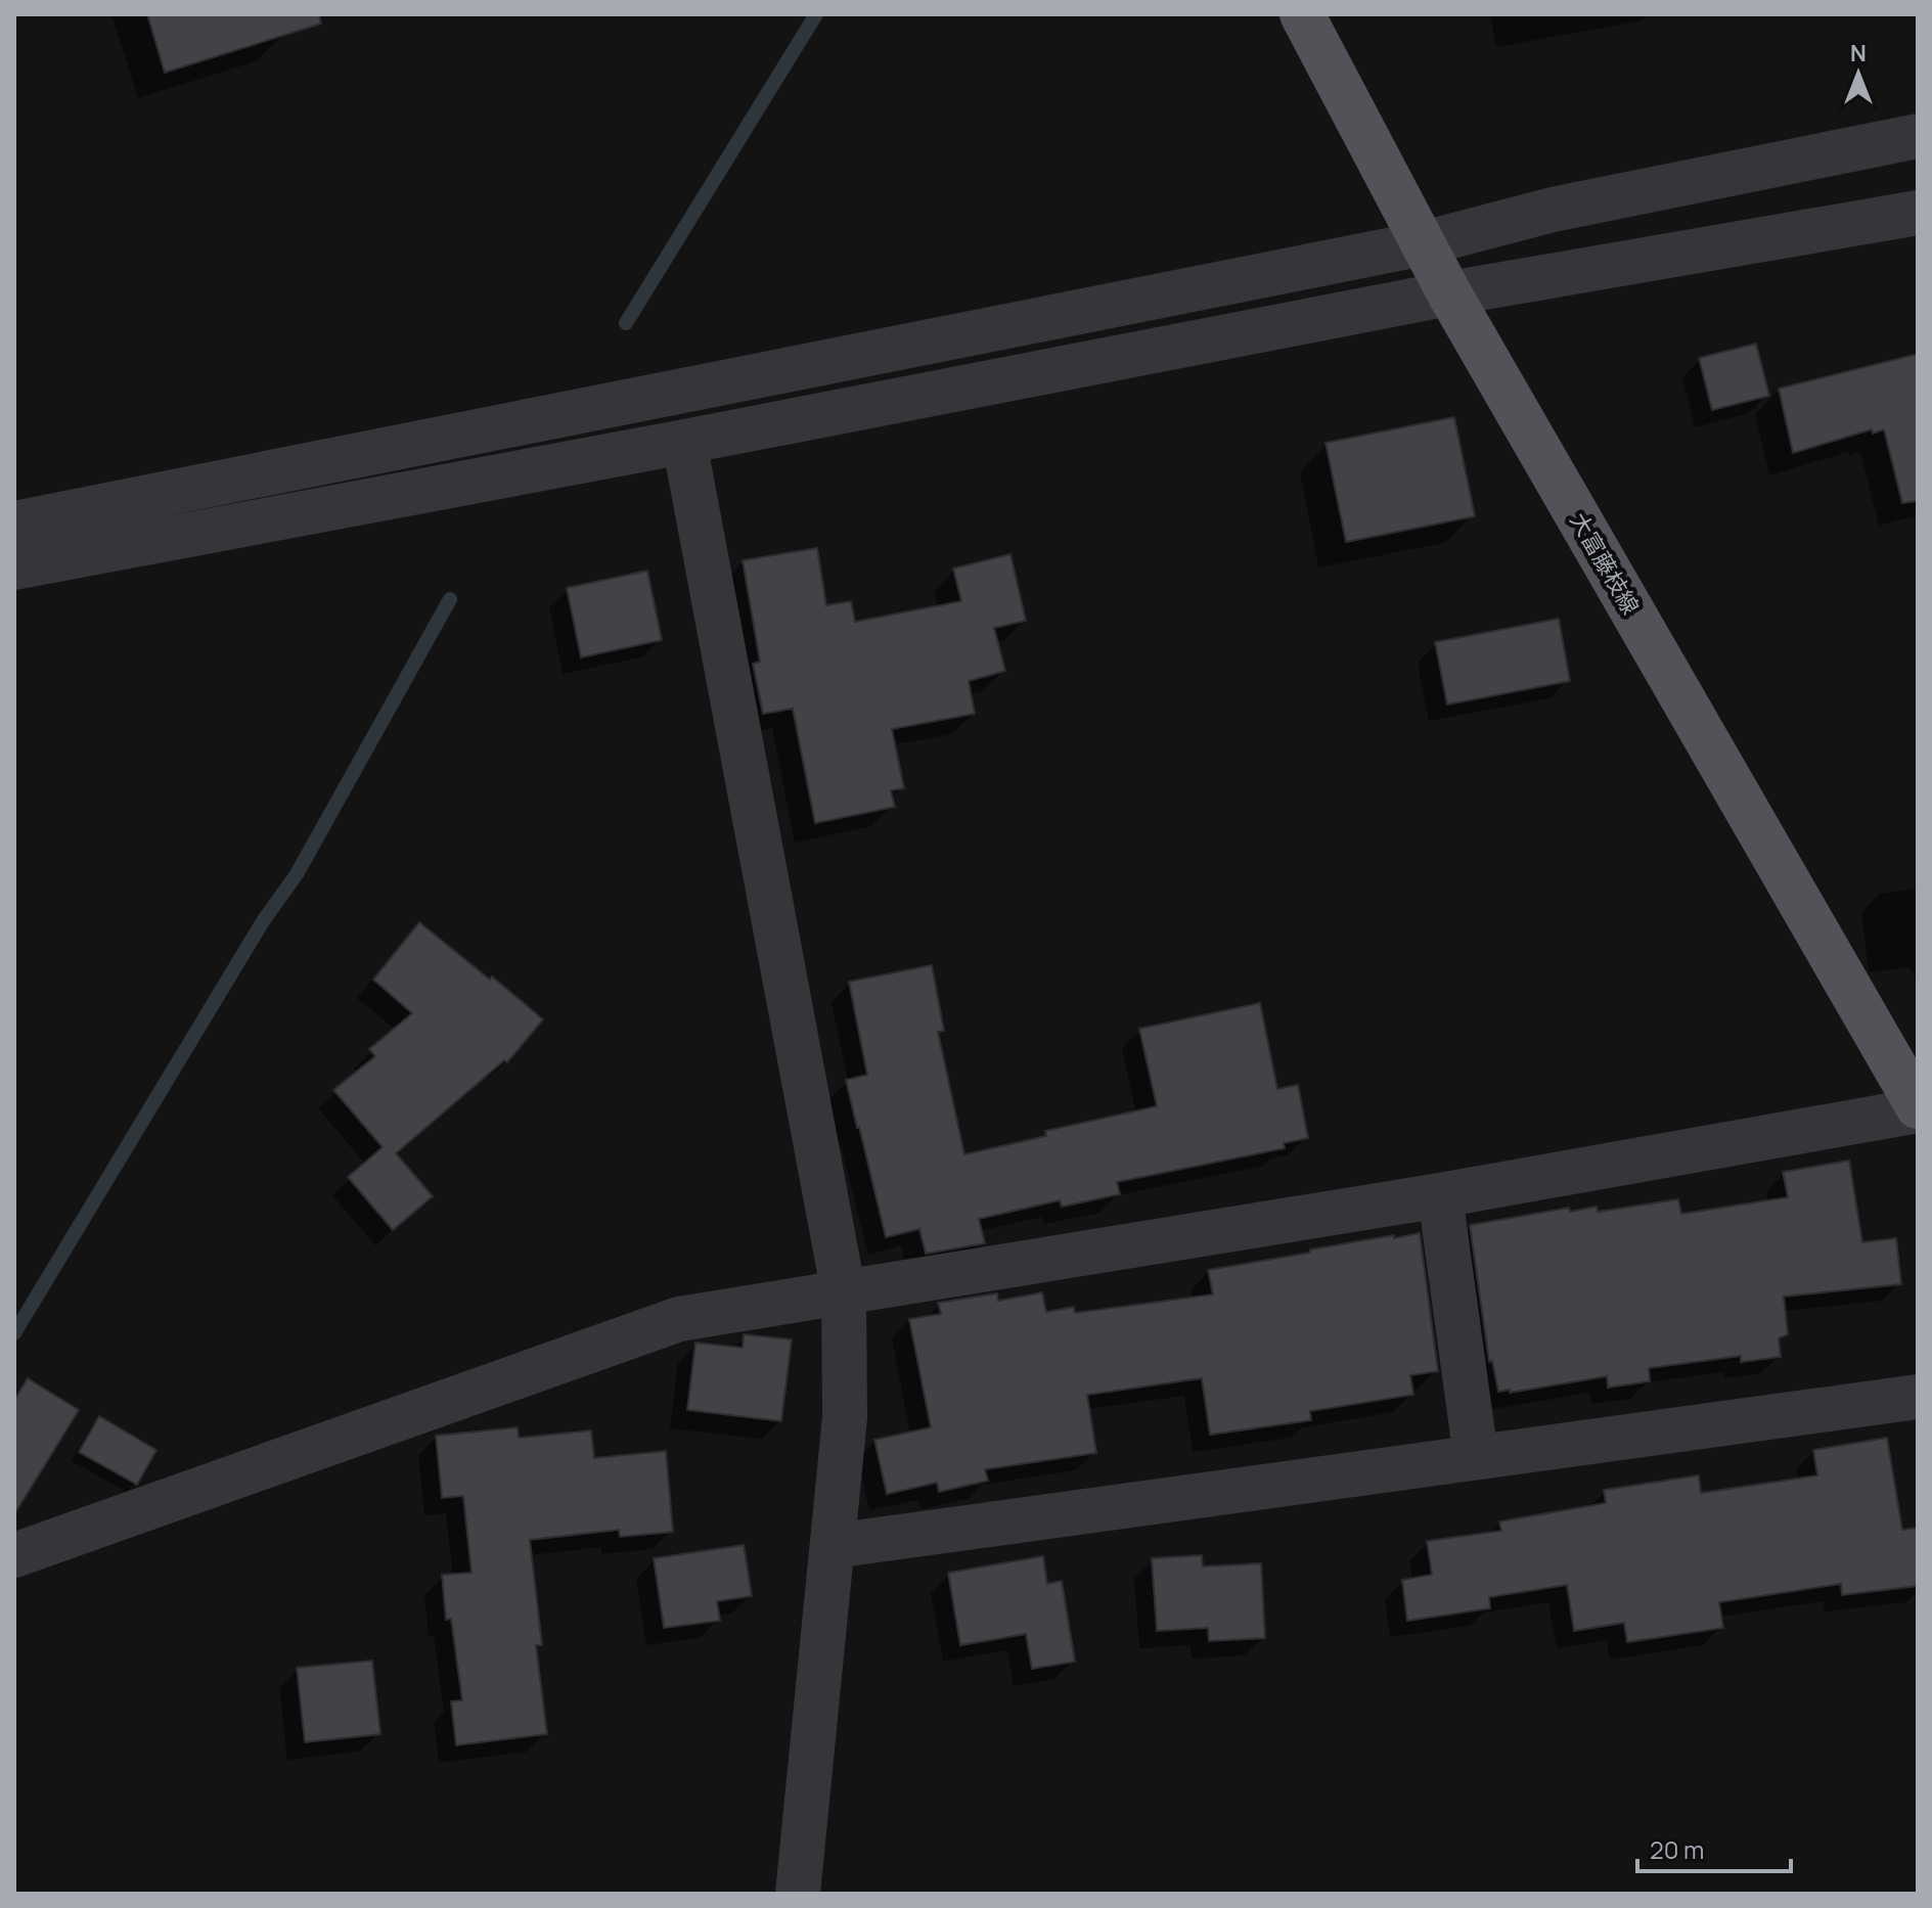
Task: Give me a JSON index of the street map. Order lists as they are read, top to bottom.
{
  "streets": {
    "main road": ["大富藤枝線"]
  },
  "scale_bar": "20 m",
  "north": "top"
}
